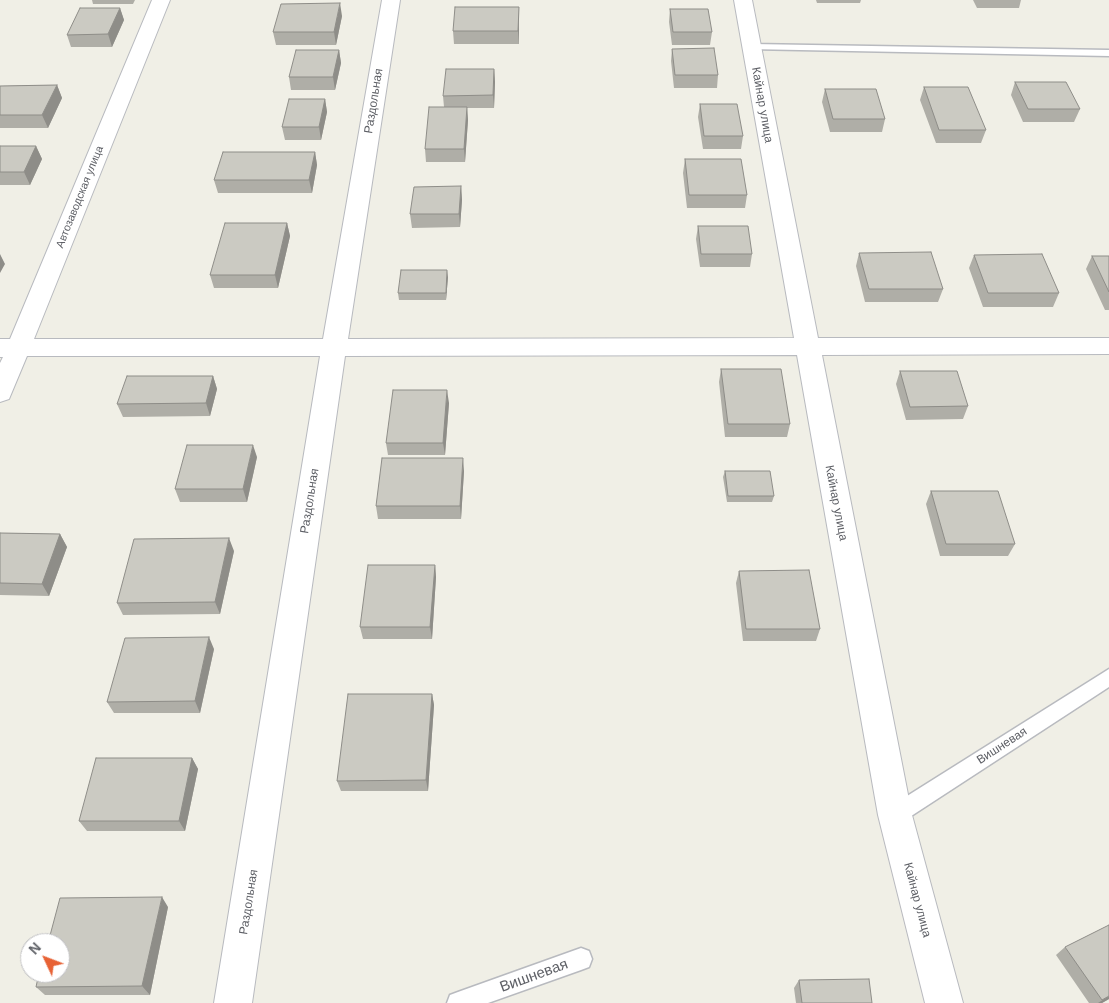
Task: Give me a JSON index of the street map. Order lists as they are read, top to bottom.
{
  "streets": {
    "street": ["Раздольная", "Кайнар улица", "Автозаводская улица"],
    "lane": ["Вишневая"]
  },
  "crossings": [
    ["Кайнар улица", "Вишневая"]
  ],
  "north": "top left"
}
